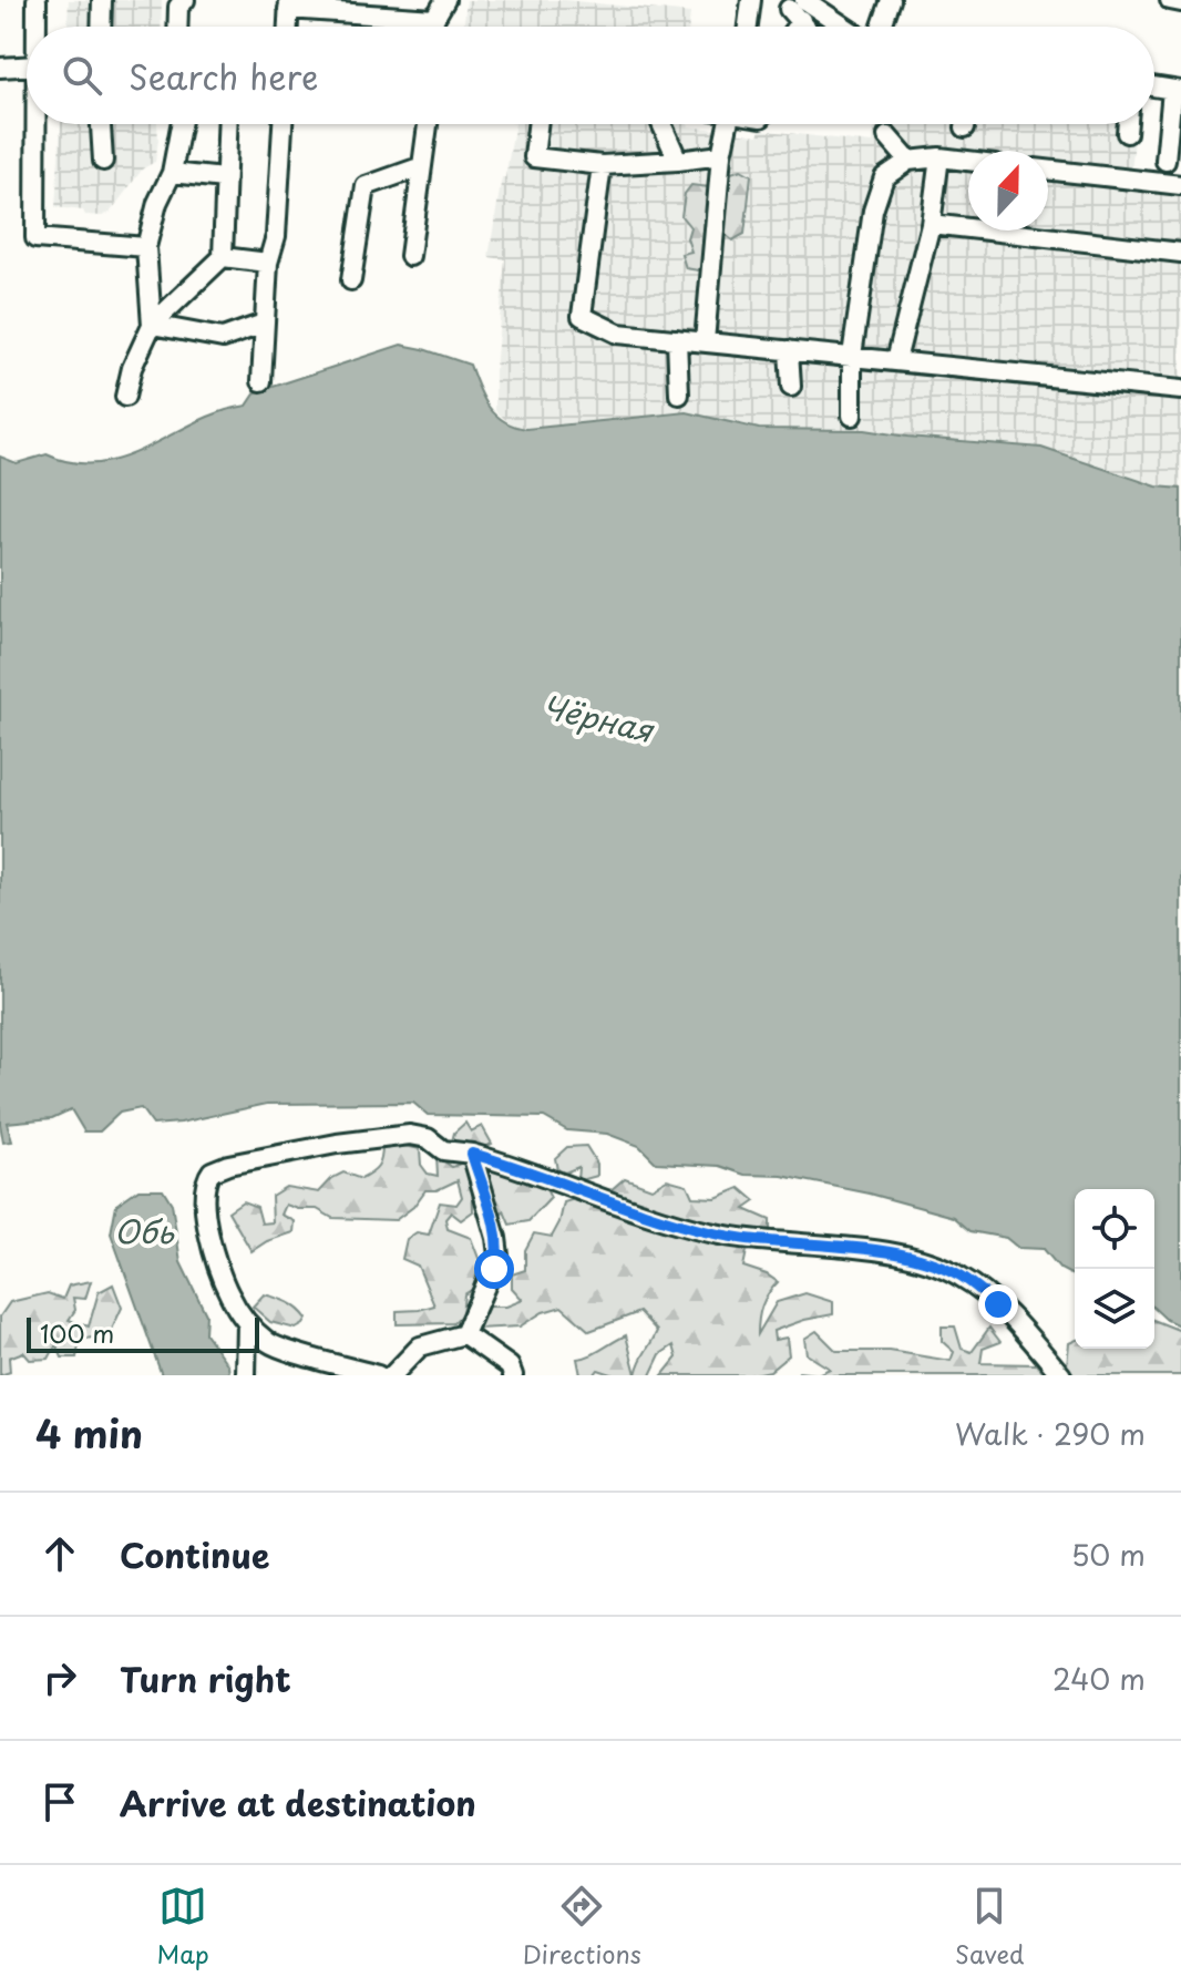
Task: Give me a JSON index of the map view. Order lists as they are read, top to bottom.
{
  "water": ["Чёрная", "Обь"],
  "scale_bar": "100 m",
  "north": "top",
  "page": {
    "search": "Search here",
    "scale": "100 m",
    "heading": ["4 min", "Walk · 290 m"],
    "list": [
      ["Continue", "50 m"],
      ["Turn right", "240 m"],
      "Arrive at destination"
    ],
    "nav": ["Map", "Directions", "Saved"]
  }
}
